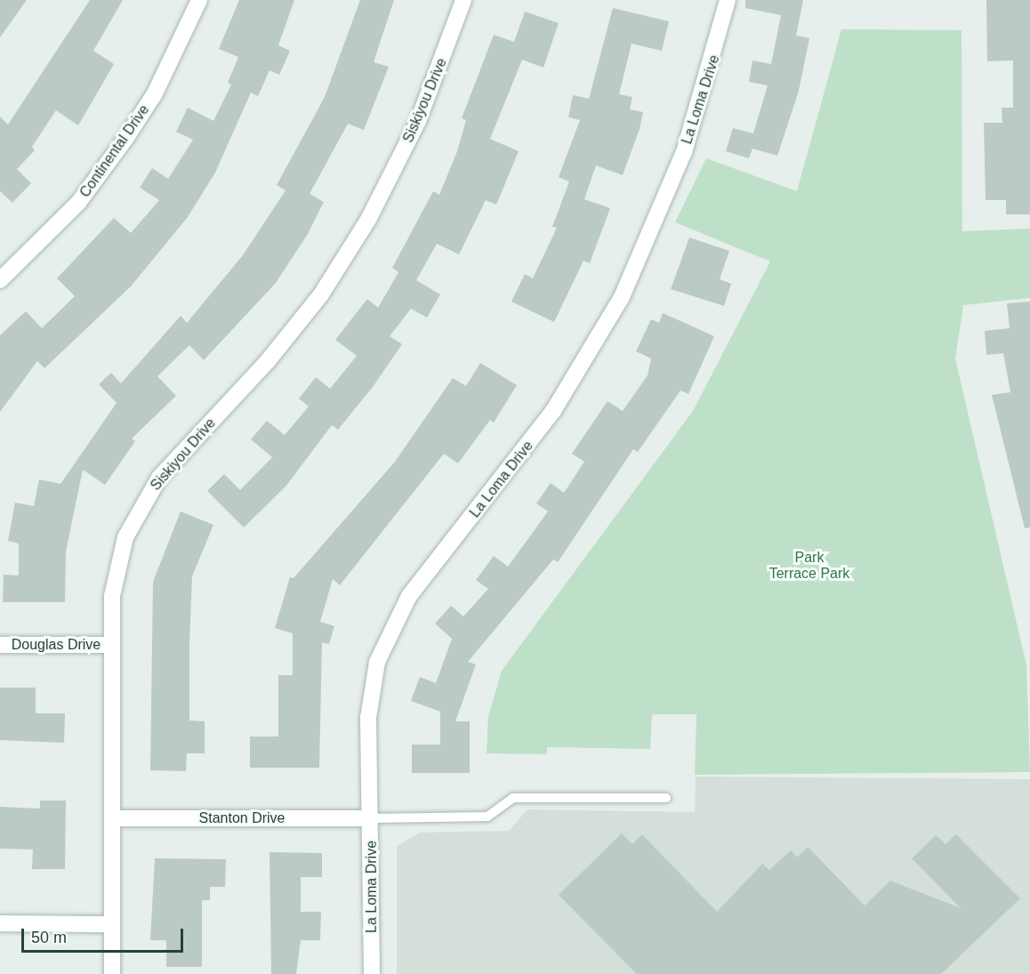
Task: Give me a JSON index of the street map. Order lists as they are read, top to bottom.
{
  "streets": {
    "street": [
      "La Loma Drive",
      "Siskiyou Drive",
      "Continental Drive",
      "Douglas Drive",
      "Stanton Drive"
    ]
  },
  "crossings": [
    ["La Loma Drive", "Stanton Drive"],
    ["Siskiyou Drive", "Douglas Drive"],
    ["Siskiyou Drive", "Stanton Drive"]
  ],
  "parks": ["Park Terrace Park"],
  "scale_bar": "50 m"
}
